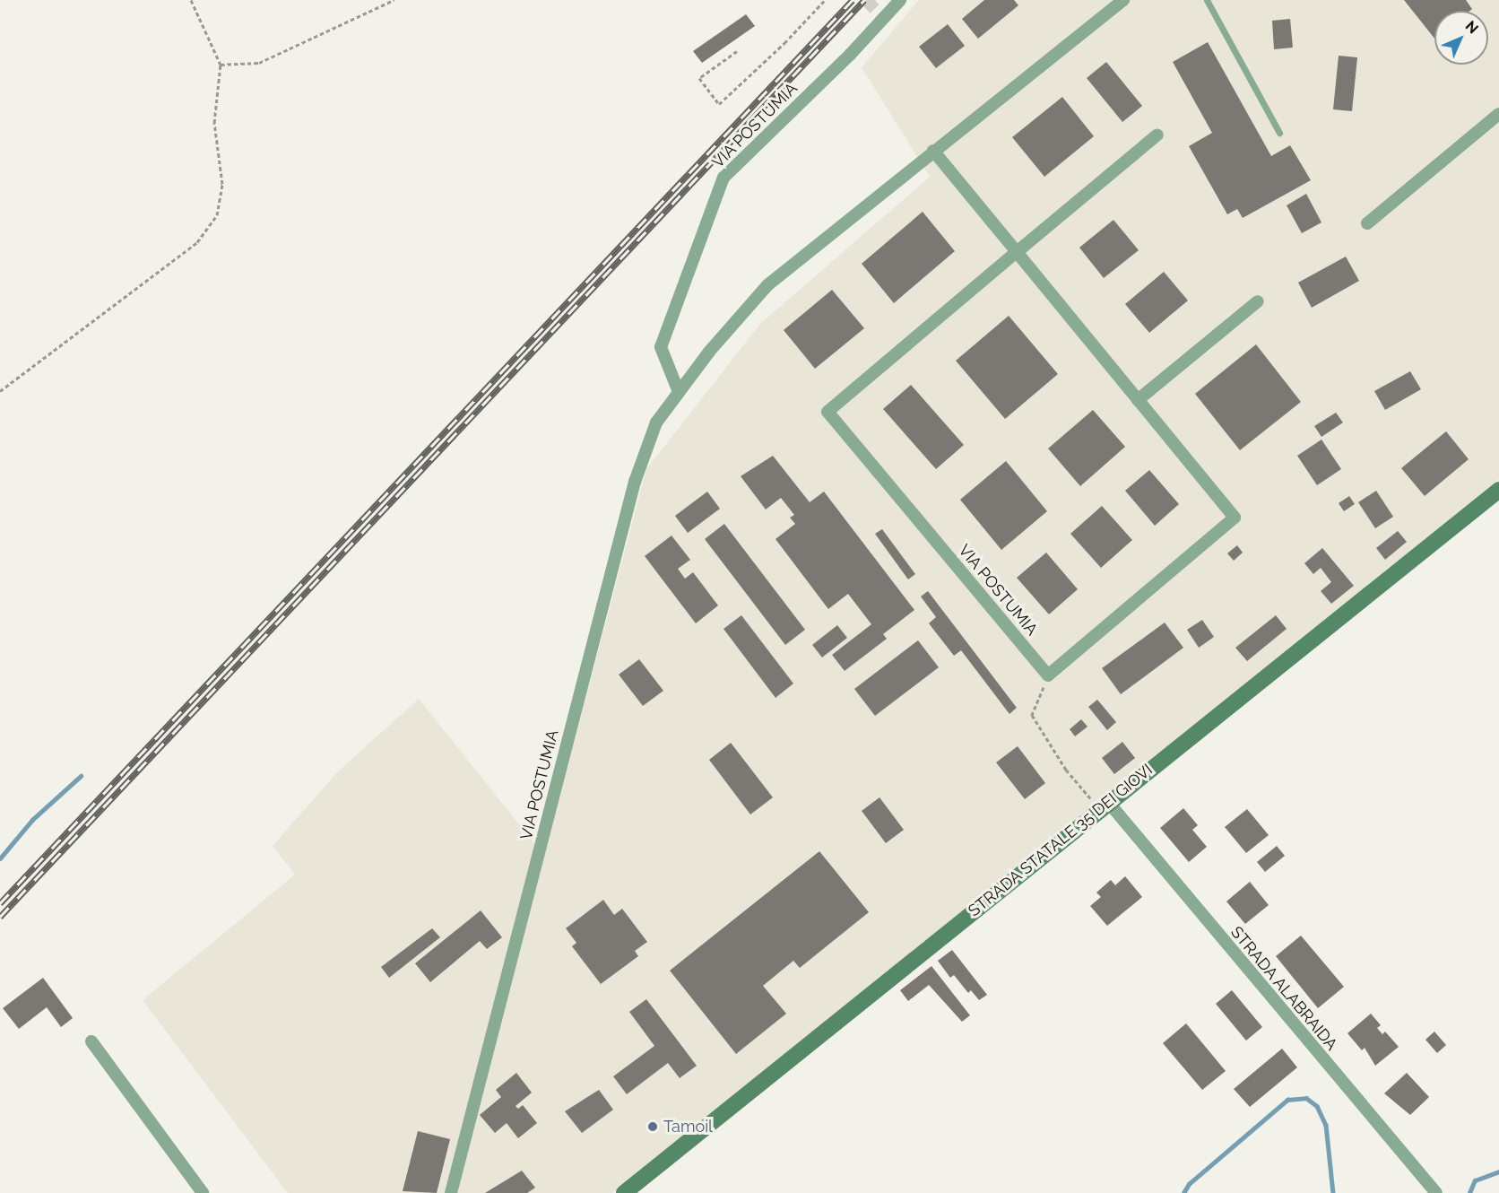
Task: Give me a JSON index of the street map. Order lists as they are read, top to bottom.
{
  "streets": {
    "main road": ["STRADA STATALE 35 DEI GIOVI"],
    "street": ["VIA POSTUMIA", "STRADA ALABRAIDA"]
  },
  "crossings": [
    ["STRADA STATALE 35 DEI GIOVI", "STRADA ALABRAIDA"]
  ],
  "places": ["Tamoil"],
  "north": "top right"
}
